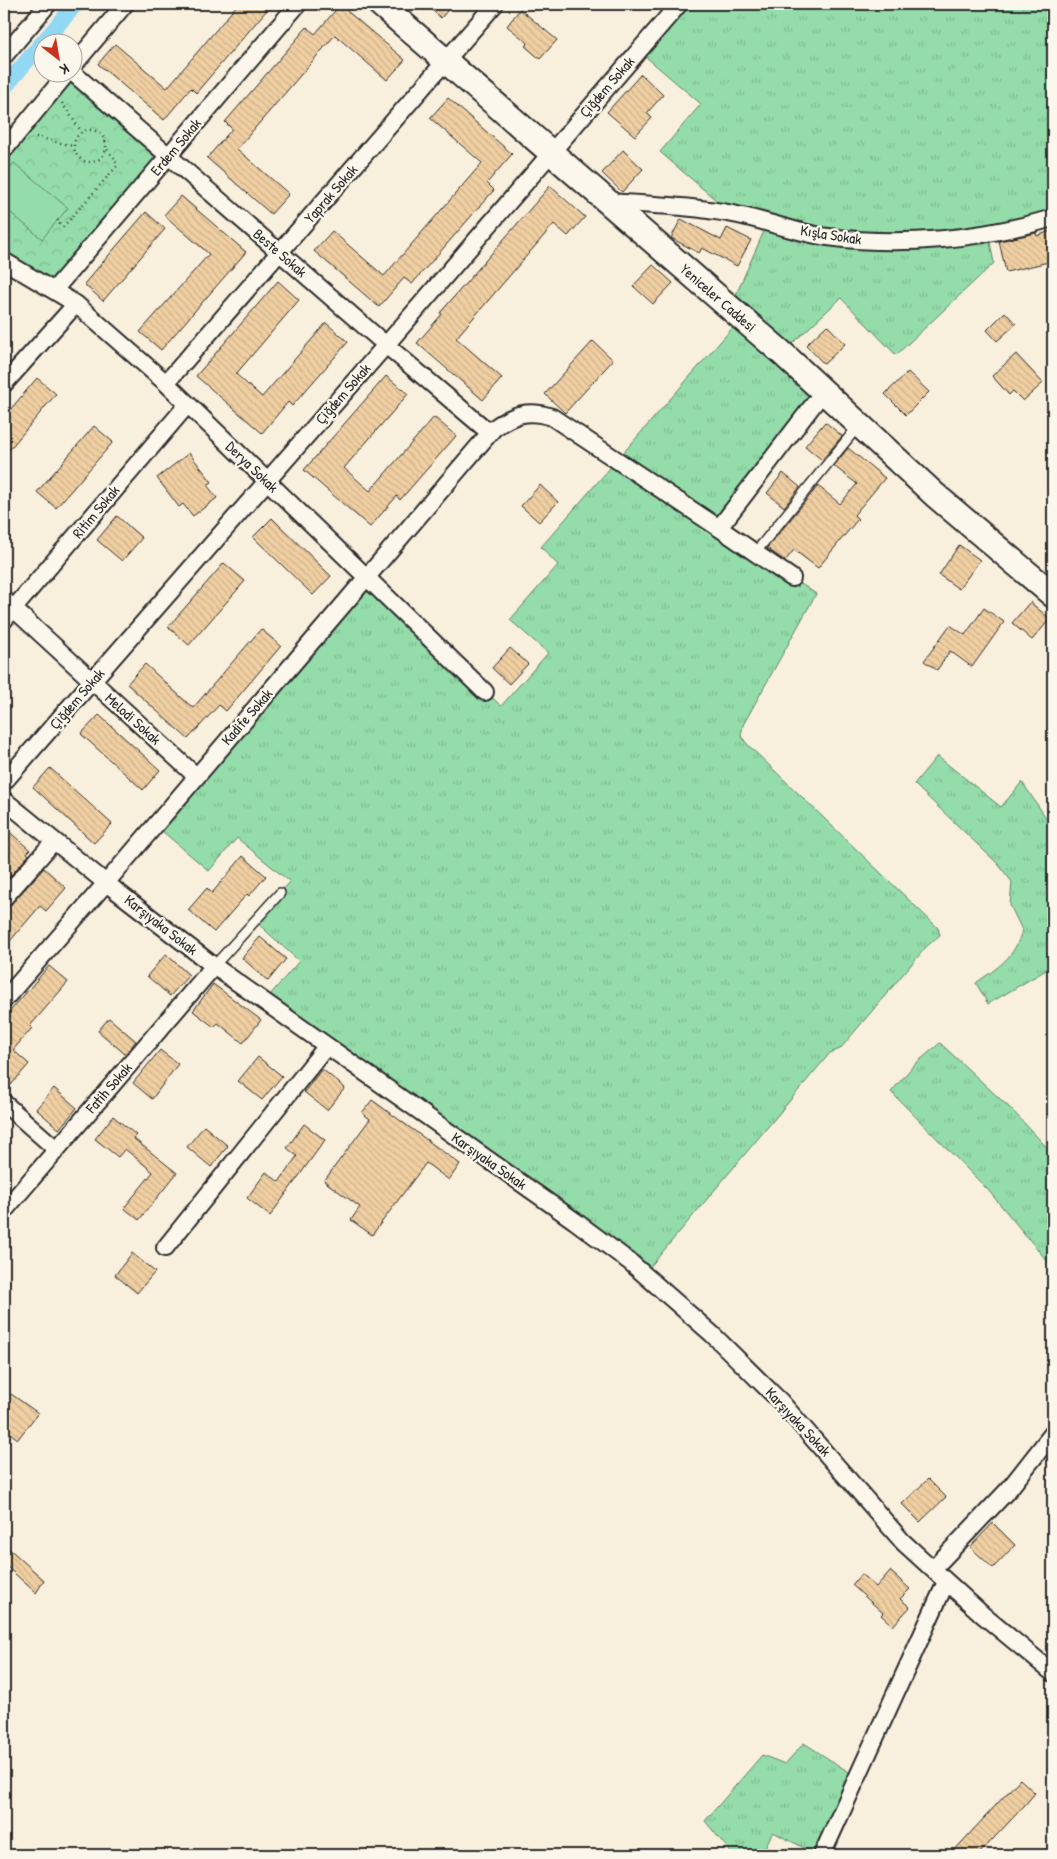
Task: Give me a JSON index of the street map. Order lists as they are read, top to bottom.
{
  "streets": {
    "street": [
      "Çiğdem Sokak",
      "Erdem Sokak",
      "Yaprak Sokak",
      "Kışla Sokak",
      "Beste Sokak",
      "Yeniceler Caddesi",
      "Derya Sokak",
      "Ritim Sokak",
      "Kadife Sokak",
      "Melodi Sokak",
      "Karşıyaka Sokak",
      "Fatih Sokak"
    ]
  },
  "crossings": [
    ["Çiğdem Sokak", "Beste Sokak"],
    ["Çiğdem Sokak", "Yeniceler Caddesi"],
    ["Çiğdem Sokak", "Derya Sokak"],
    ["Çiğdem Sokak", "Melodi Sokak"],
    ["Erdem Sokak", "Beste Sokak"],
    ["Erdem Sokak", "Derya Sokak"],
    ["Yaprak Sokak", "Beste Sokak"],
    ["Yaprak Sokak", "Yeniceler Caddesi"],
    ["Yaprak Sokak", "Derya Sokak"],
    ["Kışla Sokak", "Yeniceler Caddesi"],
    ["Beste Sokak", "Kadife Sokak"],
    ["Derya Sokak", "Ritim Sokak"],
    ["Derya Sokak", "Kadife Sokak"],
    ["Ritim Sokak", "Melodi Sokak"],
    ["Kadife Sokak", "Melodi Sokak"],
    ["Kadife Sokak", "Karşıyaka Sokak"],
    ["Karşıyaka Sokak", "Fatih Sokak"]
  ],
  "north": "bottom right"
}
